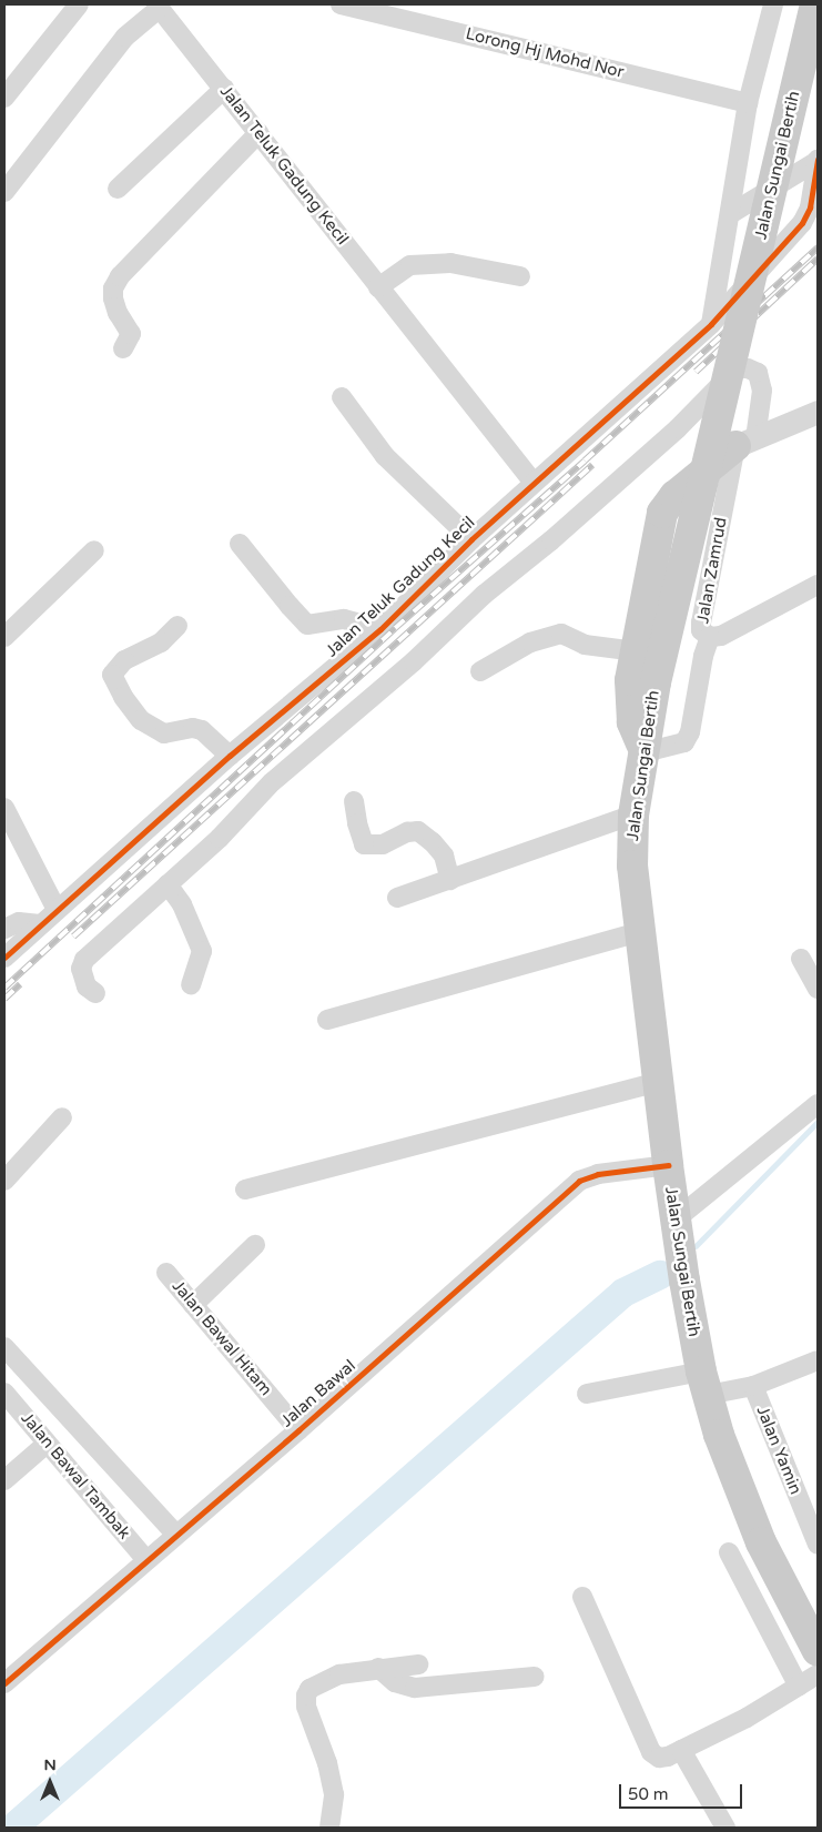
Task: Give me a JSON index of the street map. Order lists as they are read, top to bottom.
{
  "streets": {
    "main road": ["Jalan Sungai Bertih"],
    "street": [
      "Lorong Hj Mohd Nor",
      "Jalan Teluk Gadung Kecil",
      "Jalan Zamrud",
      "Jalan Bawal Hitam",
      "Jalan Bawal",
      "Jalan Yamin",
      "Jalan Bawal Tambak"
    ]
  },
  "crossings": [
    ["Jalan Sungai Bertih", "Jalan Bawal"],
    ["Jalan Bawal Hitam", "Jalan Bawal"],
    ["Jalan Bawal", "Jalan Bawal Tambak"]
  ],
  "scale_bar": "50 m",
  "north": "top"
}
